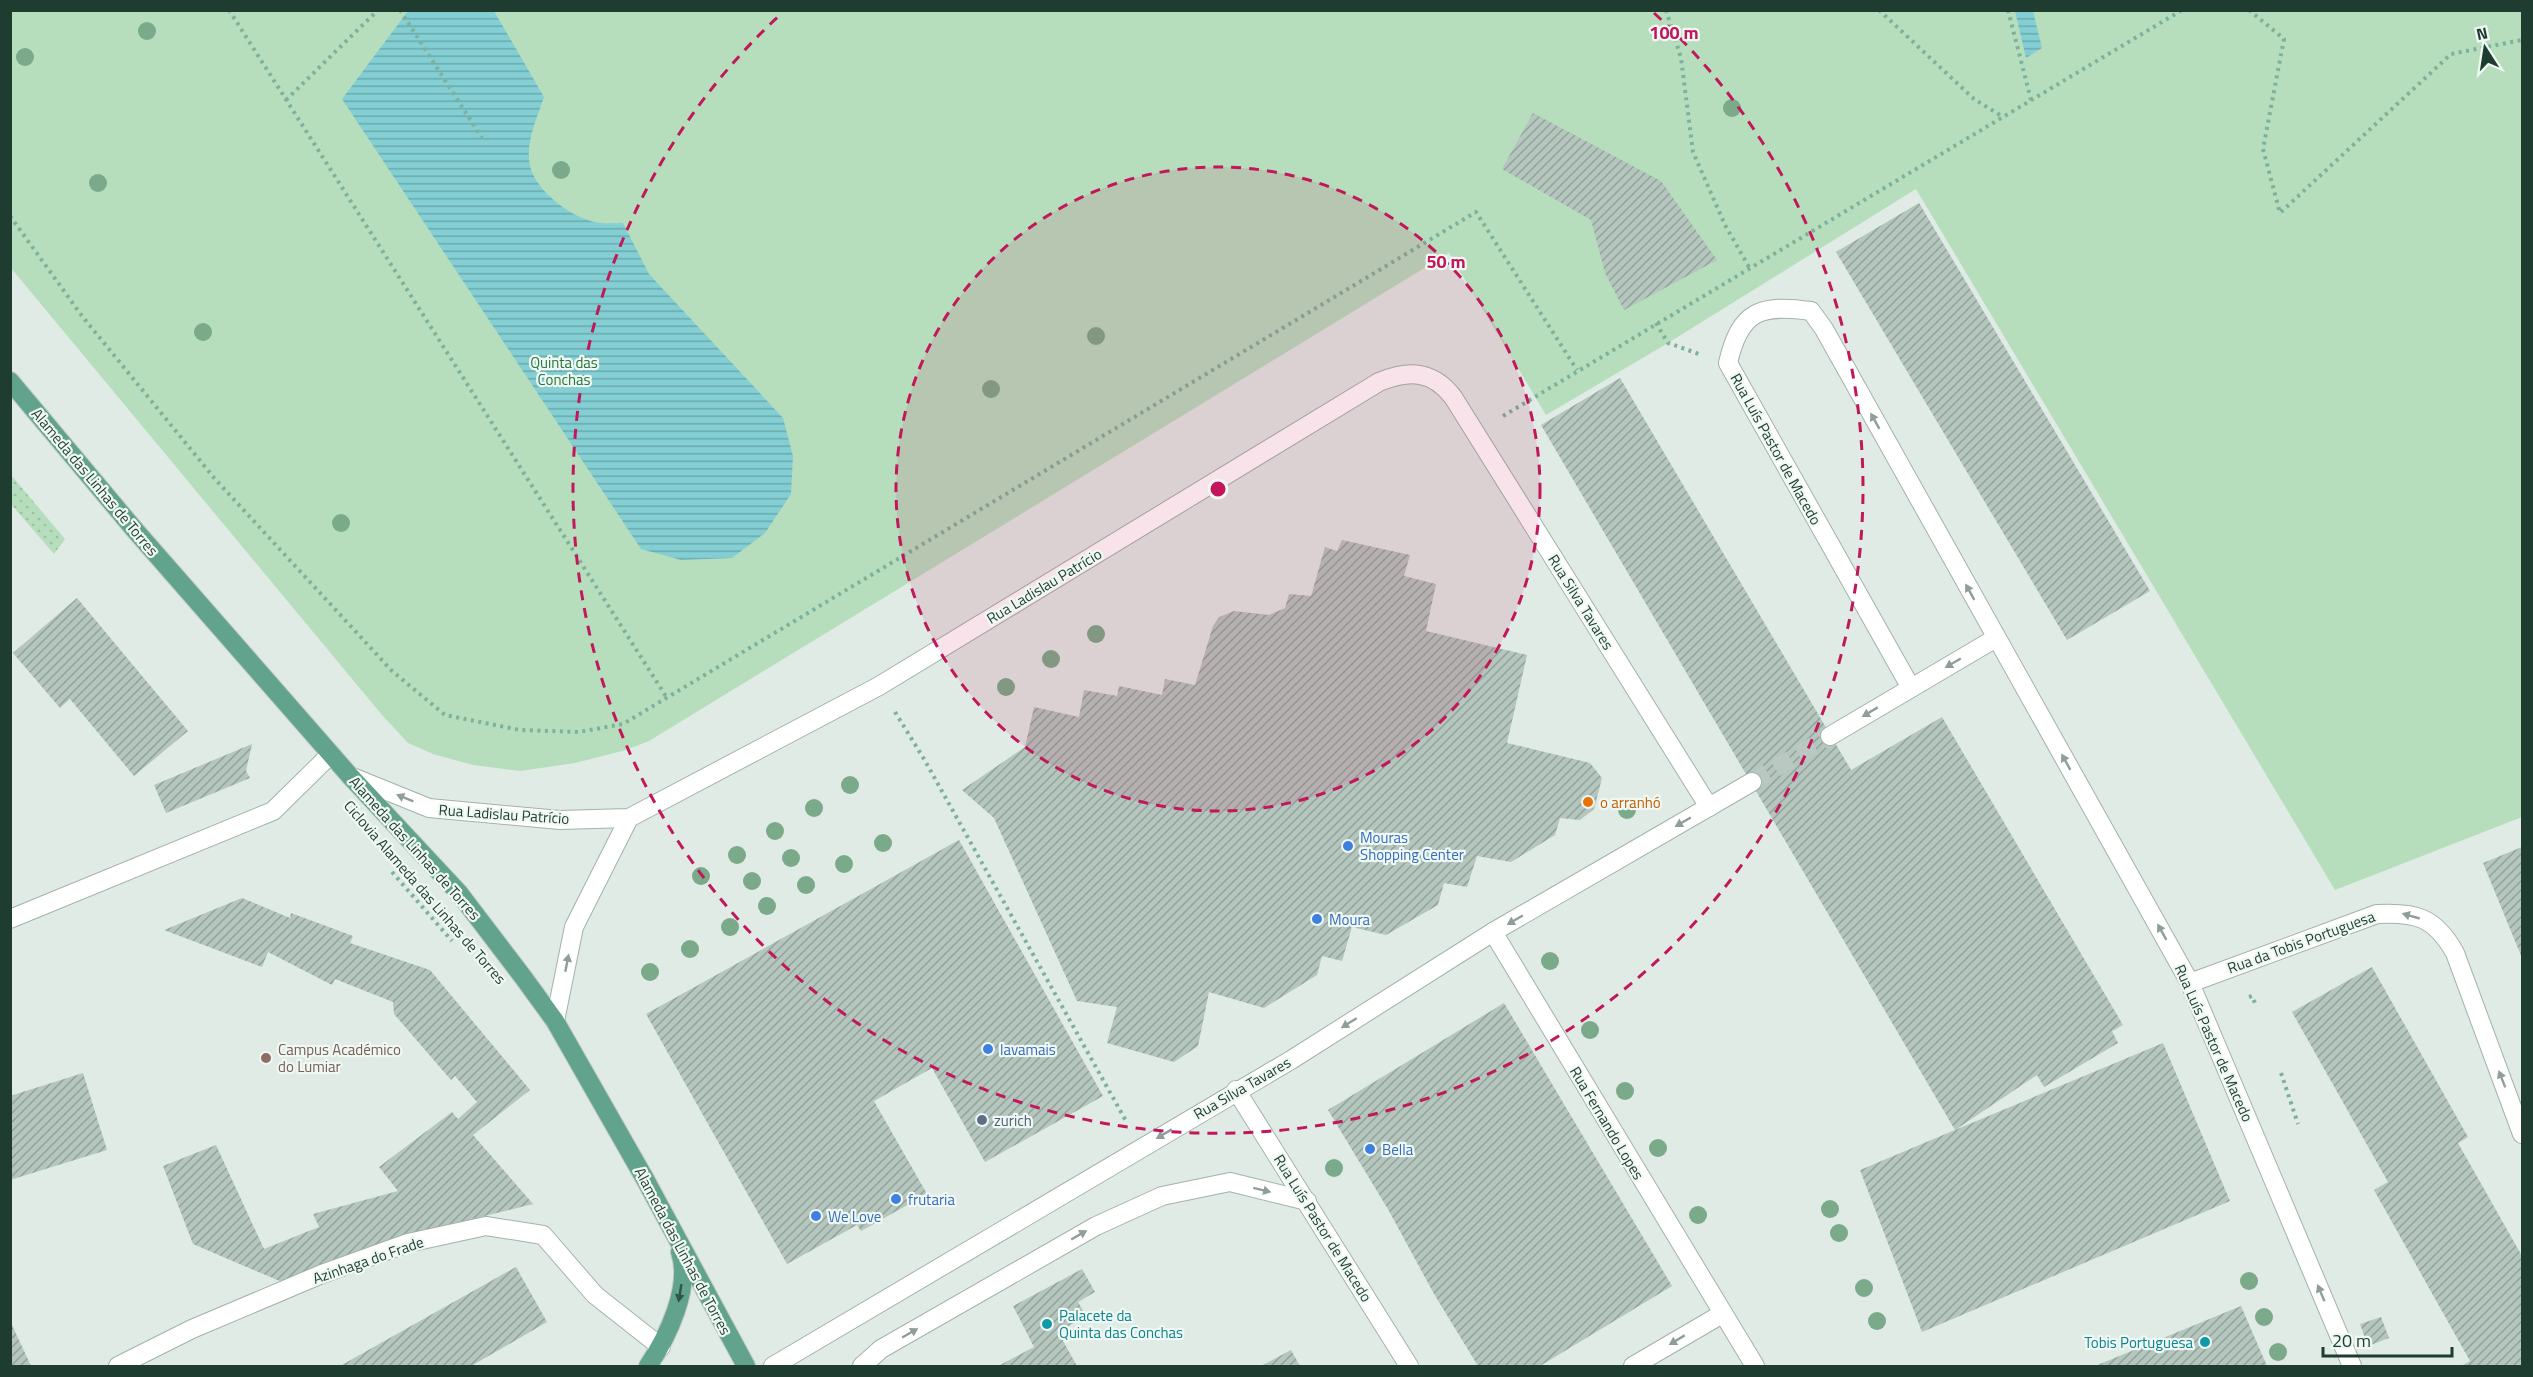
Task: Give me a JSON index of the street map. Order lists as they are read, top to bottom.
{
  "streets": {
    "main road": ["Alameda das Linhas de Torres"],
    "street": [
      "Rua Luís Pastor de Macedo",
      "Rua Ladislau Patrício",
      "Rua Silva Tavares",
      "Rua da Tobis Portuguesa",
      "Rua Fernando Lopes",
      "Azinhaga do Frade"
    ],
    "path": ["Ciclovia Alameda das Linhas de Torres"]
  },
  "crossings": [
    ["Rua Luís Pastor de Macedo", "Rua Silva Tavares"],
    ["Rua Luís Pastor de Macedo", "Rua da Tobis Portuguesa"],
    ["Alameda das Linhas de Torres", "Rua Ladislau Patrício"],
    ["Rua Ladislau Patrício", "Rua Silva Tavares"],
    ["Rua Silva Tavares", "Rua Fernando Lopes"]
  ],
  "one_way": ["Rua Luís Pastor de Macedo", "Rua Silva Tavares"],
  "parks": ["Quinta das Conchas"],
  "places": [
    "o arranhó",
    "Mouras Shopping Center",
    "Moura",
    "lavamais",
    "Campus Académico do Lumiar",
    "zurich",
    "Bella",
    "frutaria",
    "We Love",
    "Palacete da Quinta das Conchas",
    "Tobis Portuguesa"
  ],
  "scale_bar": "20 m",
  "north": "top",
  "rings": ["100 m", "50 m"]
}
